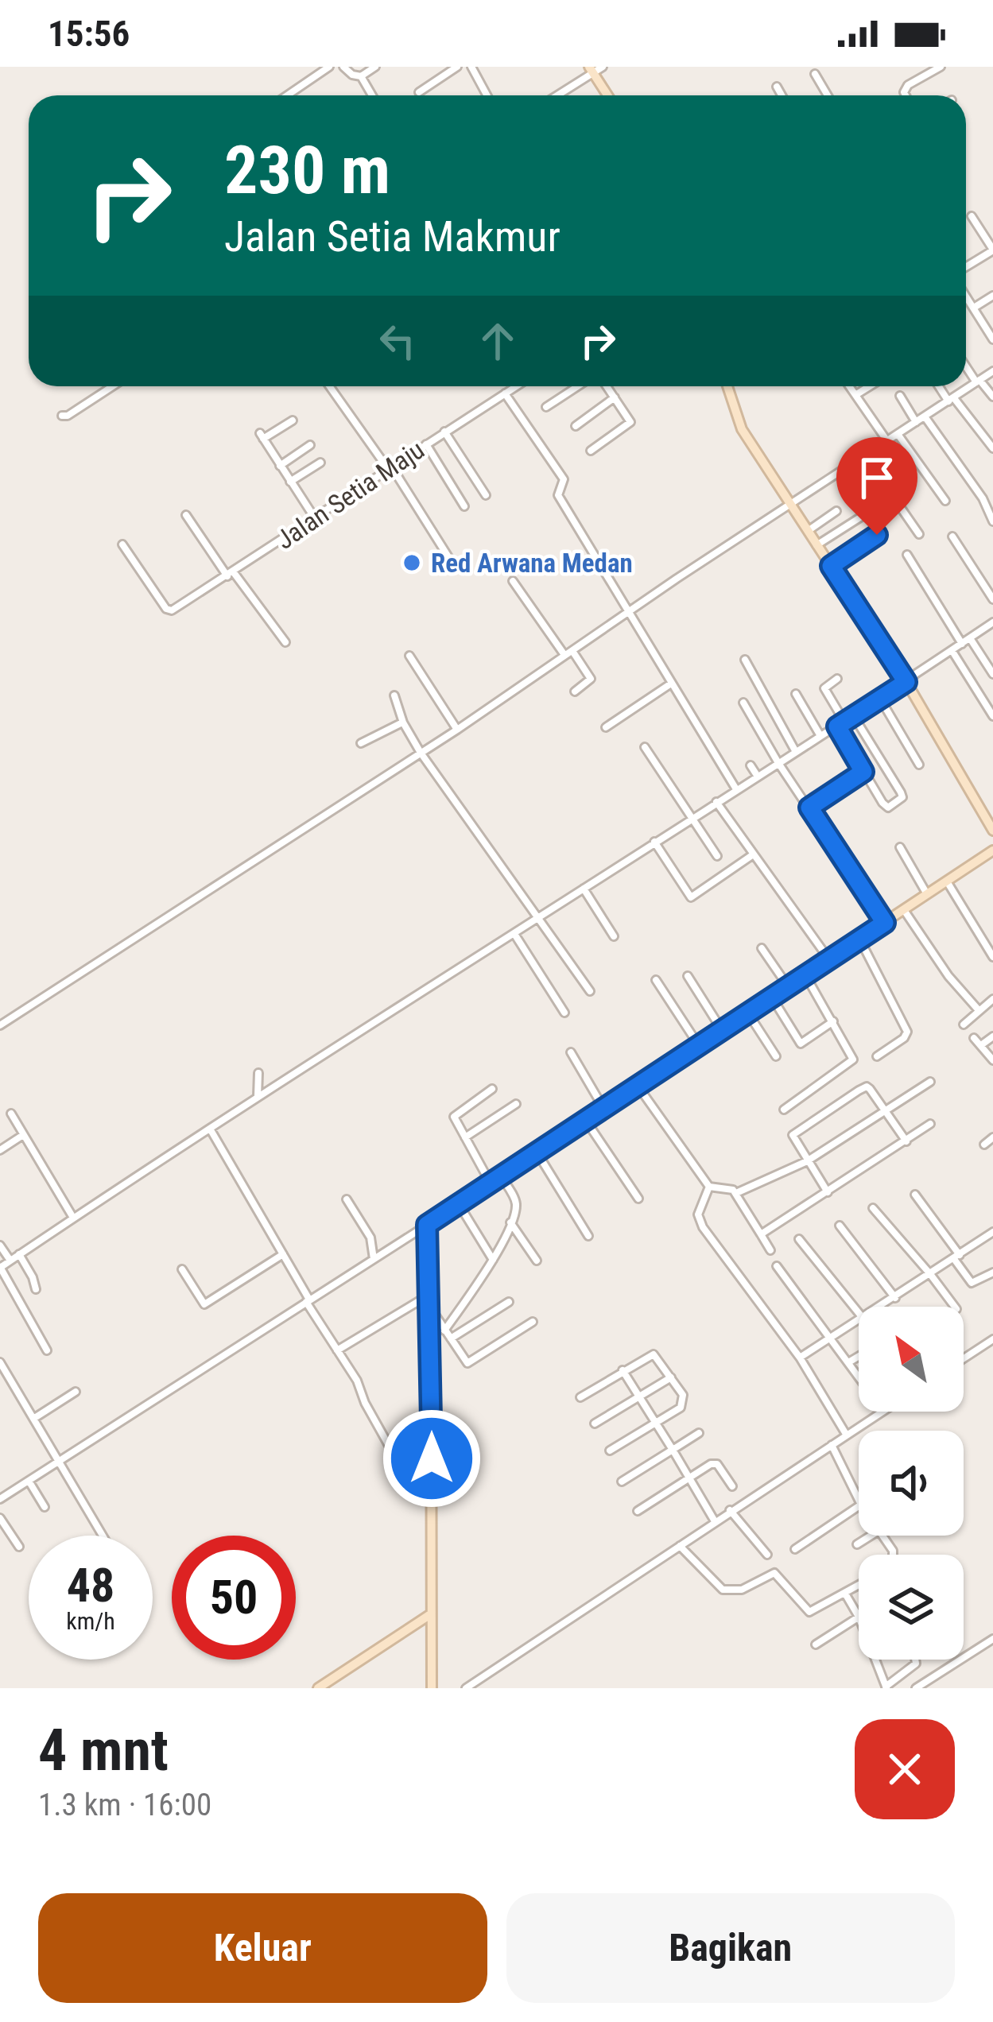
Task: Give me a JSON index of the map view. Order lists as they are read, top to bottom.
{
  "streets": {
    "street": ["Jalan Setia Maju"]
  },
  "places": ["Red Arwana Medan"],
  "north": "top left",
  "page": {
    "status": "15:56",
    "turn": ["230 m", "Jalan Setia Makmur"],
    "speed": "48 km/h",
    "limit": "50",
    "heading": ["4 mnt", "1.3 km · 16:00"],
    "buttons": ["Keluar", "Bagikan"]
  }
}
